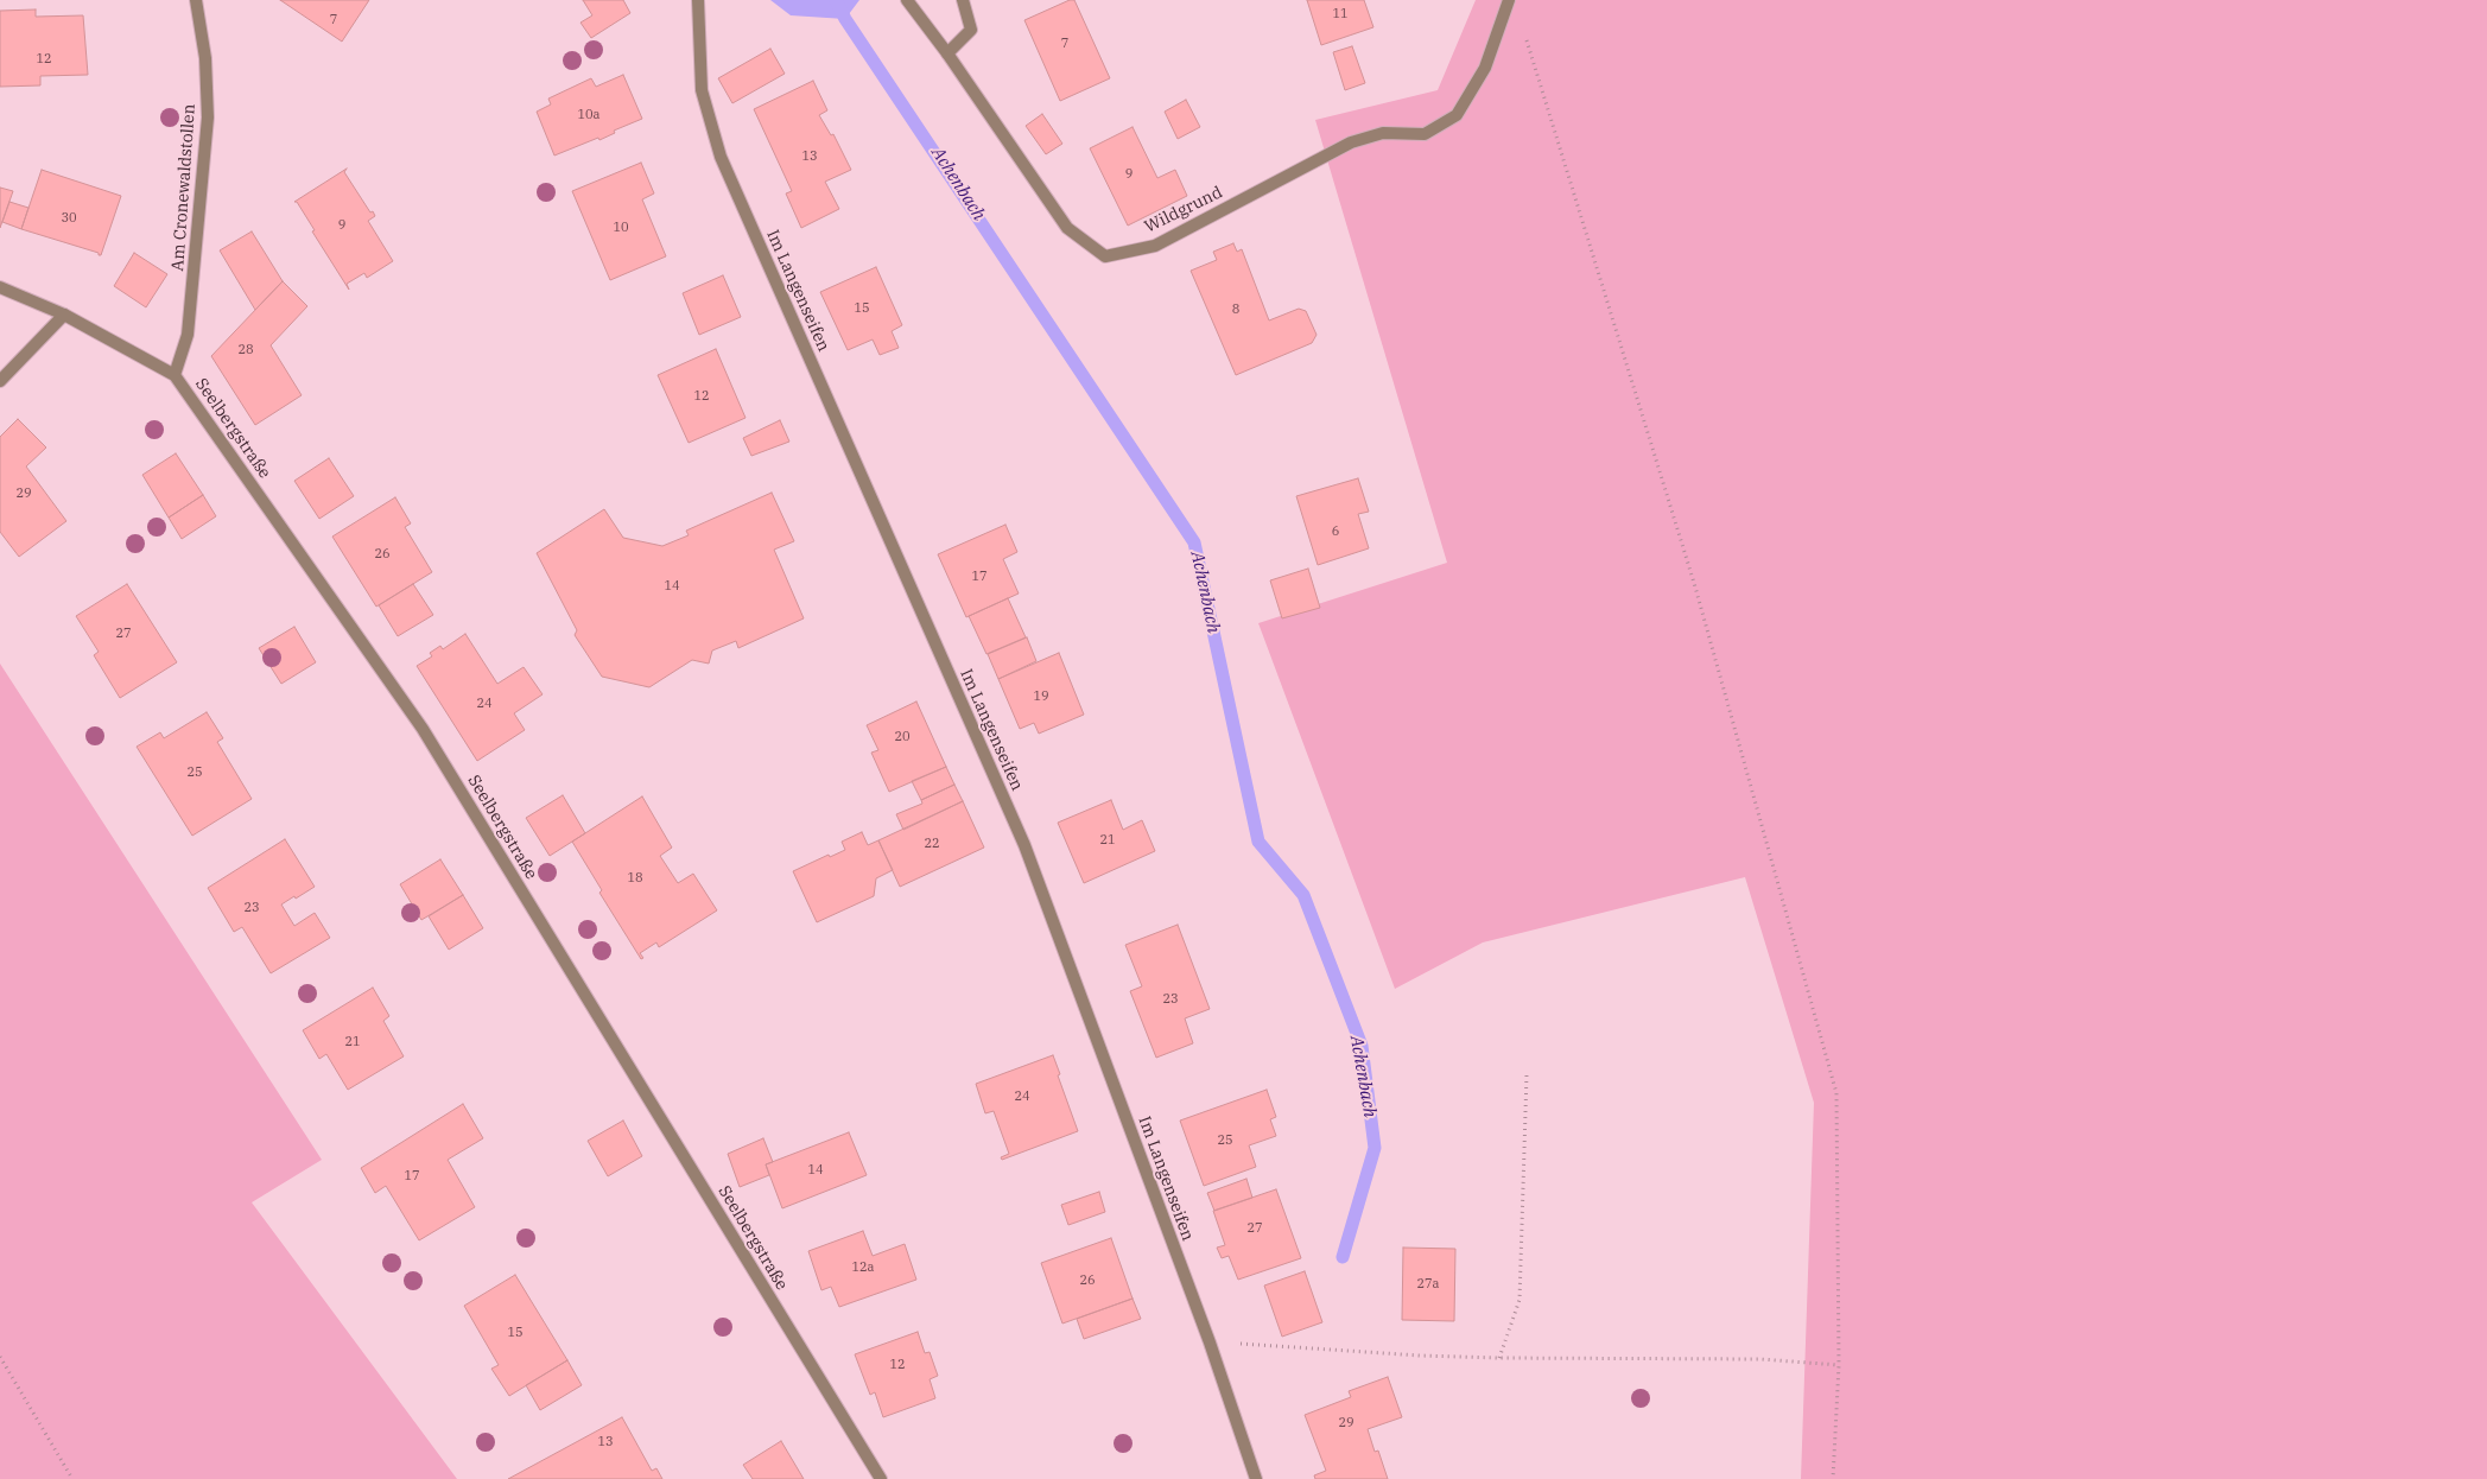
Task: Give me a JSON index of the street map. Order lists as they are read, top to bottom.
{
  "streets": {
    "street": [
      "Am Cronewaldstollen",
      "Wildgrund",
      "Im Langenseifen",
      "Seelbergstraße"
    ]
  },
  "crossings": [
    ["Am Cronewaldstollen", "Seelbergstraße"]
  ],
  "water": ["Achenbach"],
  "house_numbers": [
    "11",
    "7",
    "7",
    "12",
    "10a",
    "13",
    "9",
    "30",
    "9",
    "10",
    "15",
    "8",
    "28",
    "12",
    "29",
    "6",
    "26",
    "17",
    "14",
    "27",
    "19",
    "24",
    "20",
    "25",
    "21",
    "22",
    "18",
    "23",
    "23",
    "21",
    "24",
    "25",
    "14",
    "17",
    "27",
    "12a",
    "26",
    "27a",
    "15",
    "12",
    "29",
    "13"
  ]
}
